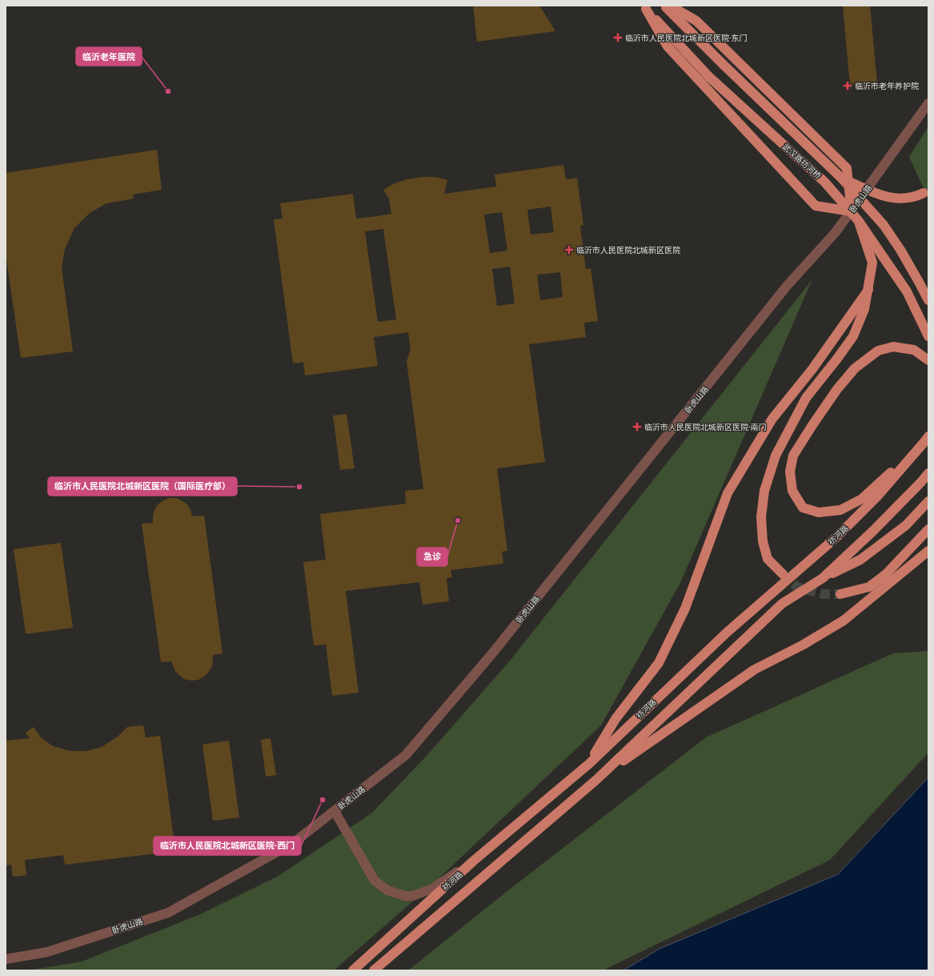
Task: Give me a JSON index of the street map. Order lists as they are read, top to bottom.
{
  "streets": {
    "main road": ["武汉路祊河桥", "祊河路"],
    "street": ["卧虎山路"]
  },
  "places": {
    "health": [
      "临沂市人民医院北城新区医院·东门",
      "临沂市老年养护院",
      "临沂市人民医院北城新区医院",
      "临沂市人民医院北城新区医院·南门"
    ],
    "other": [
      "临沂老年医院",
      "临沂市人民医院北城新区医院（国际医疗部）",
      "急诊",
      "临沂市人民医院北城新区医院·西门"
    ]
  }
}
